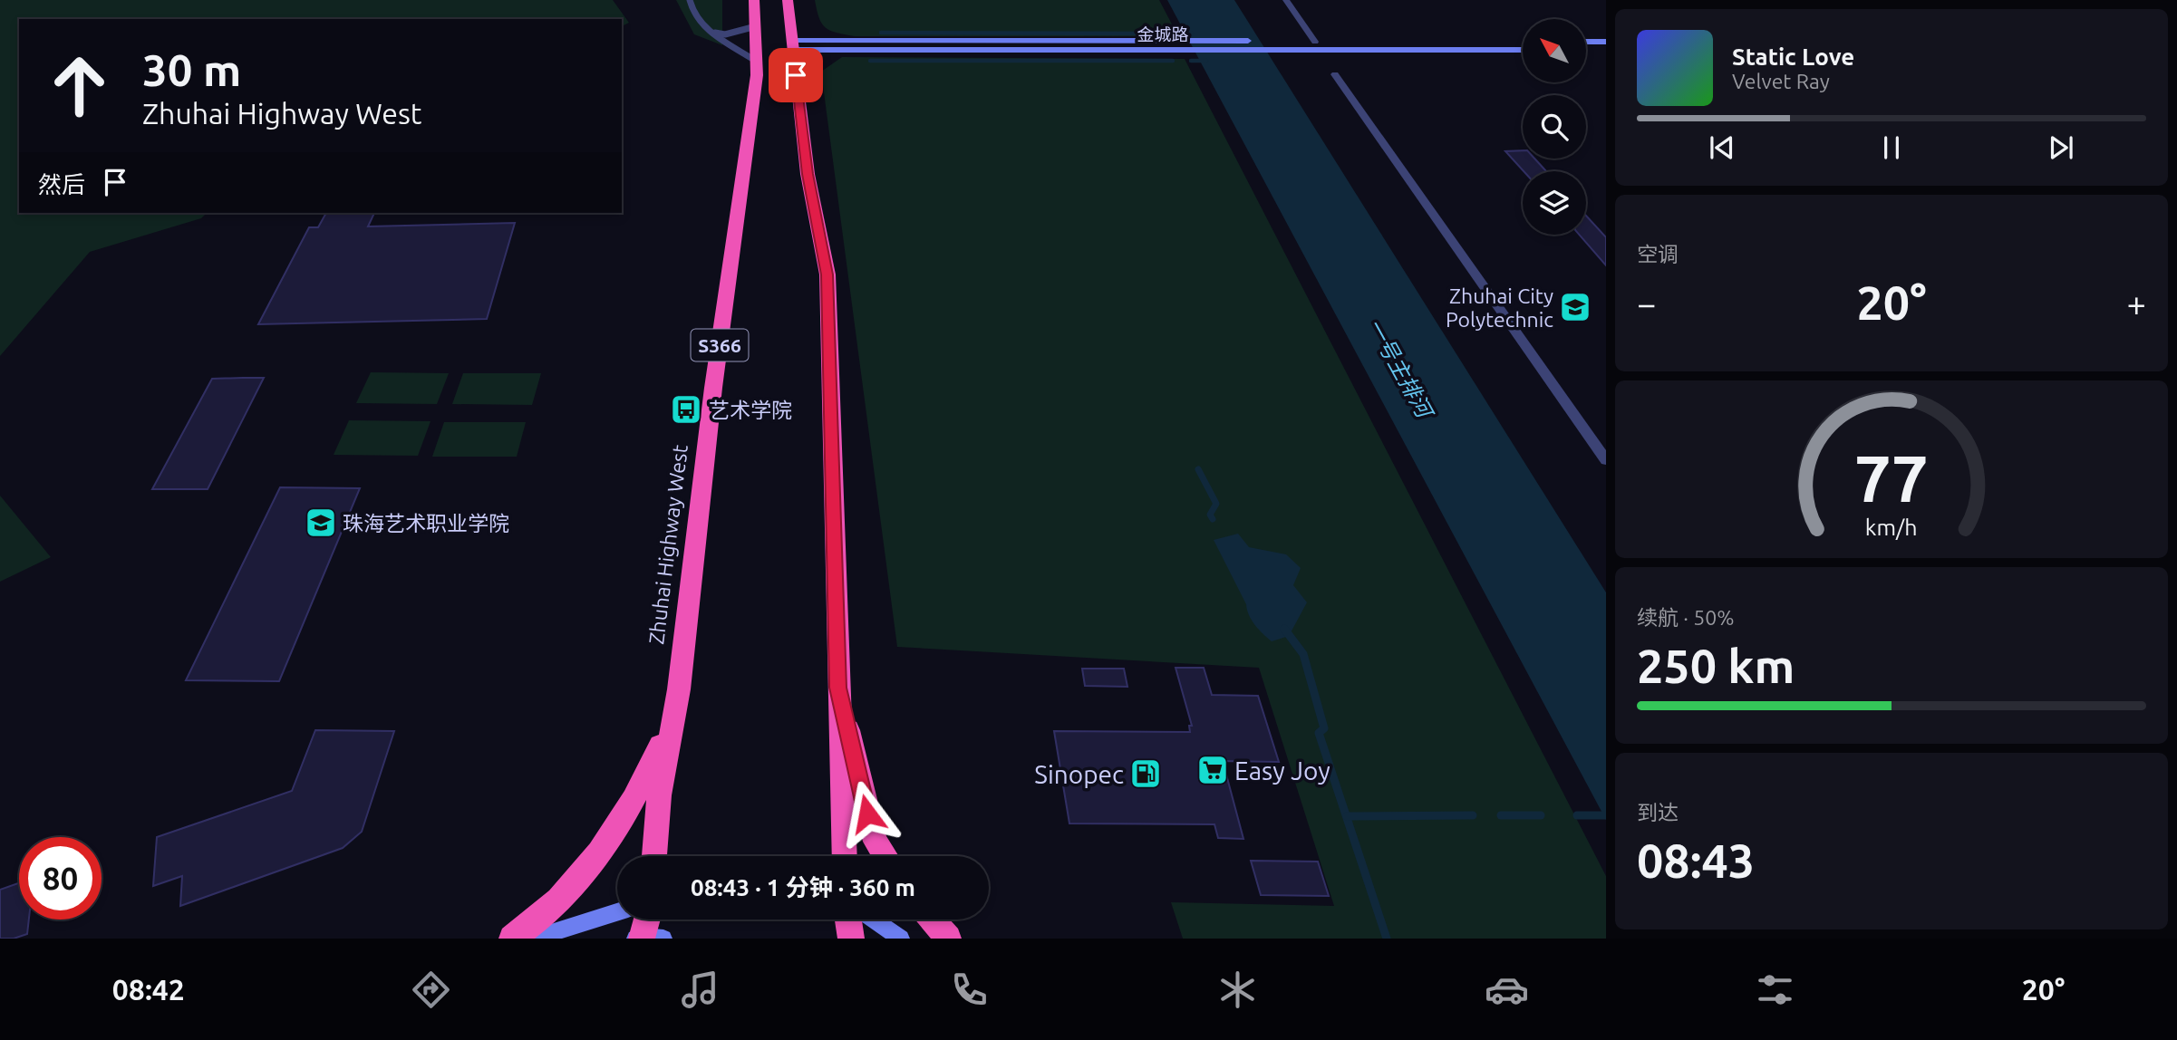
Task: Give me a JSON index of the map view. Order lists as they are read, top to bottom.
{
  "streets": {
    "highway": ["S366", "Zhuhai Highway West"],
    "street": ["金城路"]
  },
  "water": ["一号主排河"],
  "places": {
    "school or university": ["Zhuhai City Polytechnic", "珠海艺术职业学院"],
    "bus stop": ["艺术学院"],
    "supermarket": ["Easy Joy"],
    "fuel station": ["Sinopec"]
  },
  "north": "top left",
  "page": {
    "turn": ["30 m", "Zhuhai Highway West"],
    "song": ["Static Love", "Velvet Ray"],
    "then": "然后",
    "tile": [
      "空调",
      ["续航 · 50%", "250 km"],
      ["到达", "08:43"]
    ],
    "heat": ["−", "20°", "+"],
    "limit": "80",
    "trip": "08:43 · 1 分钟 · 360 m",
    "tabs": ["08:42", "20°"],
    "gauge": ["77", "km/h"]
  }
}
